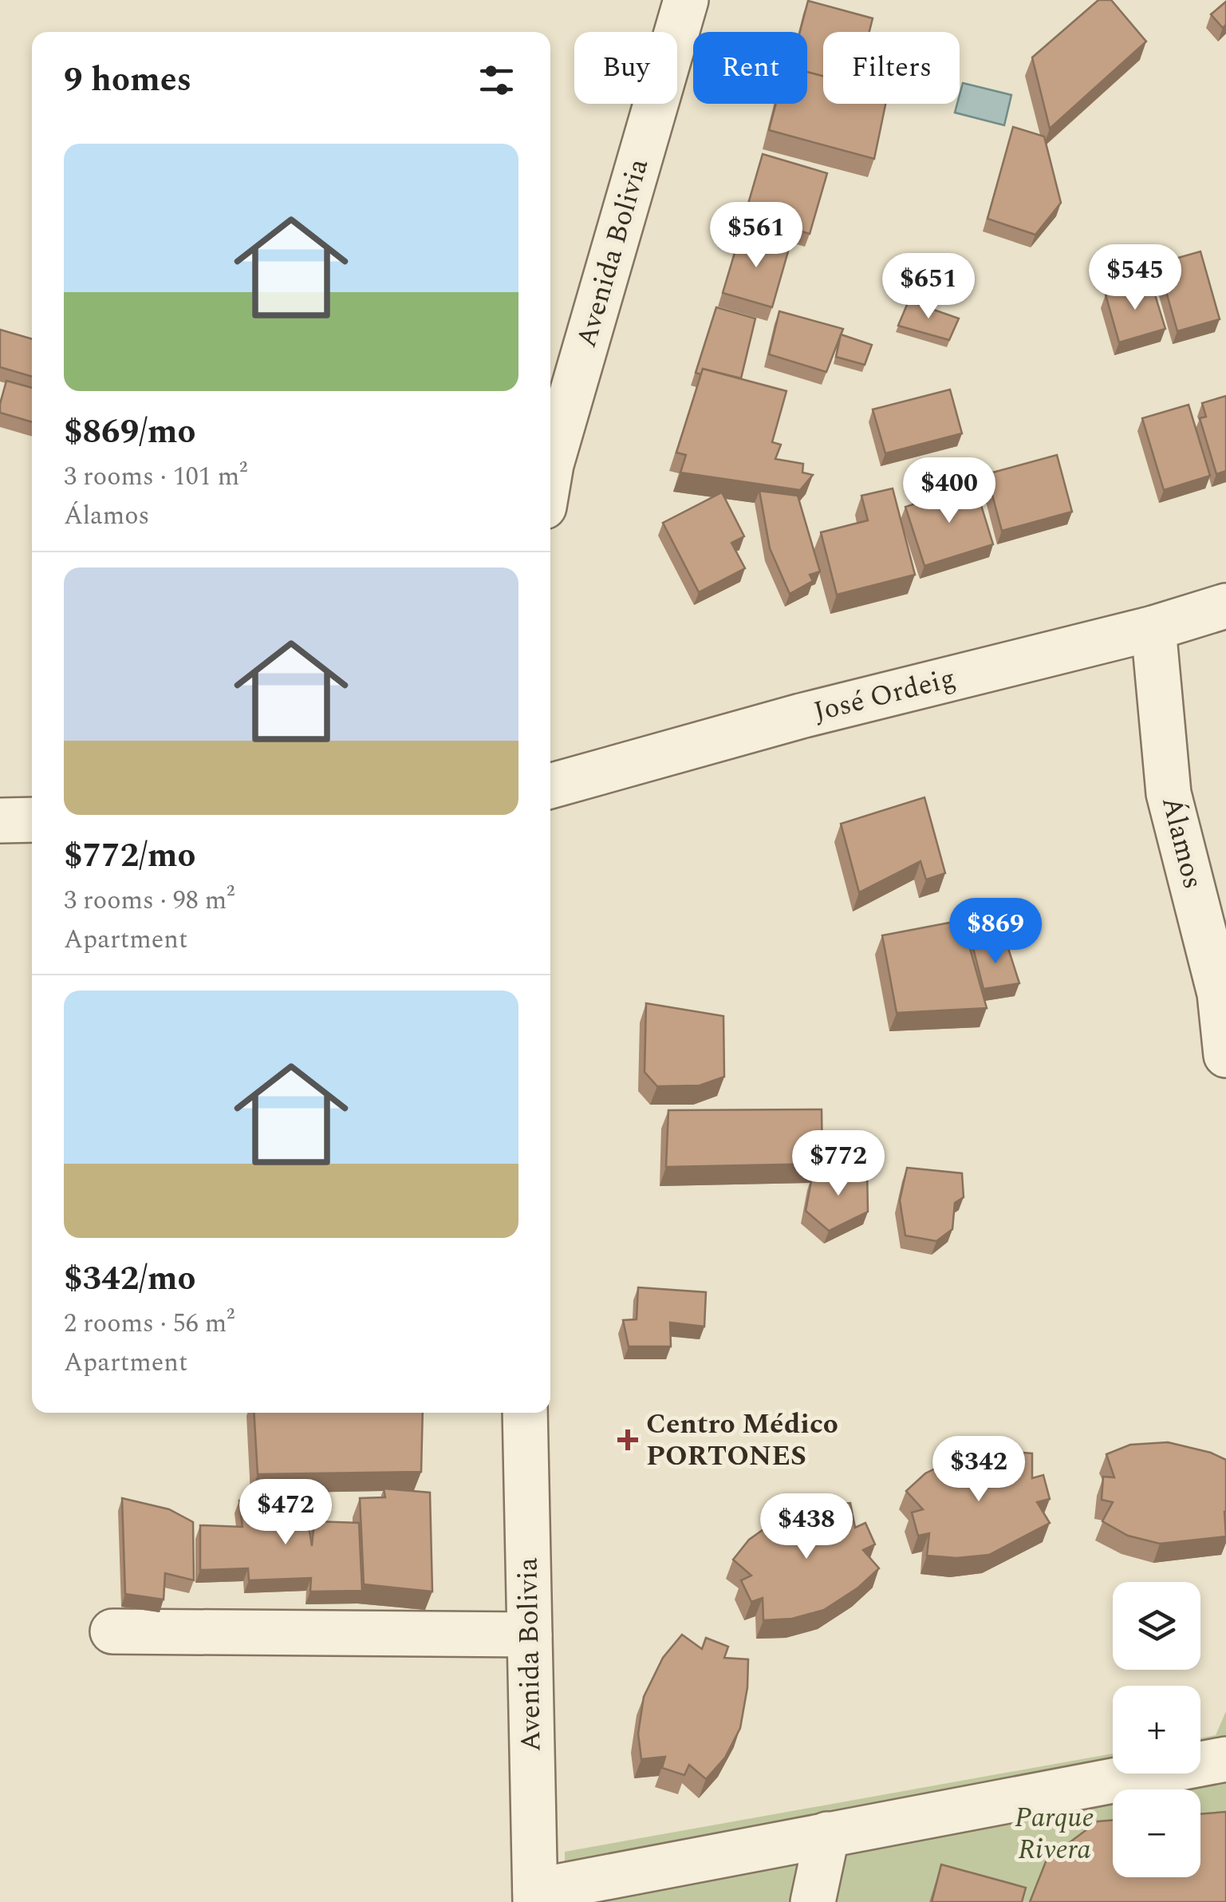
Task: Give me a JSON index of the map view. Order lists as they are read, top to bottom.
{
  "streets": {
    "street": ["Avenida Bolivia", "José Ordeig", "Álamos"]
  },
  "crossings": [
    ["José Ordeig", "Álamos"]
  ],
  "parks": ["Parque Rivera"],
  "places": {
    "health": ["Centro Médico PORTONES"]
  },
  "page": {
    "chip": ["Buy", "Rent", "Filters"],
    "heading": "9 homes",
    "list": [
      {
        "name": "$869/mo",
        "note": "3 rooms · 101 m² · Álamos"
      },
      {
        "name": "$772/mo",
        "note": "3 rooms · 98 m² · Apartment"
      },
      {
        "name": "$342/mo",
        "note": "2 rooms · 56 m² · Apartment"
      }
    ],
    "price": [
      "$561",
      "$545",
      "$651",
      "$400",
      "$869",
      "$772",
      "$342",
      "$472",
      "$438"
    ],
    "map_buttons": ["+", "−"]
  }
}
